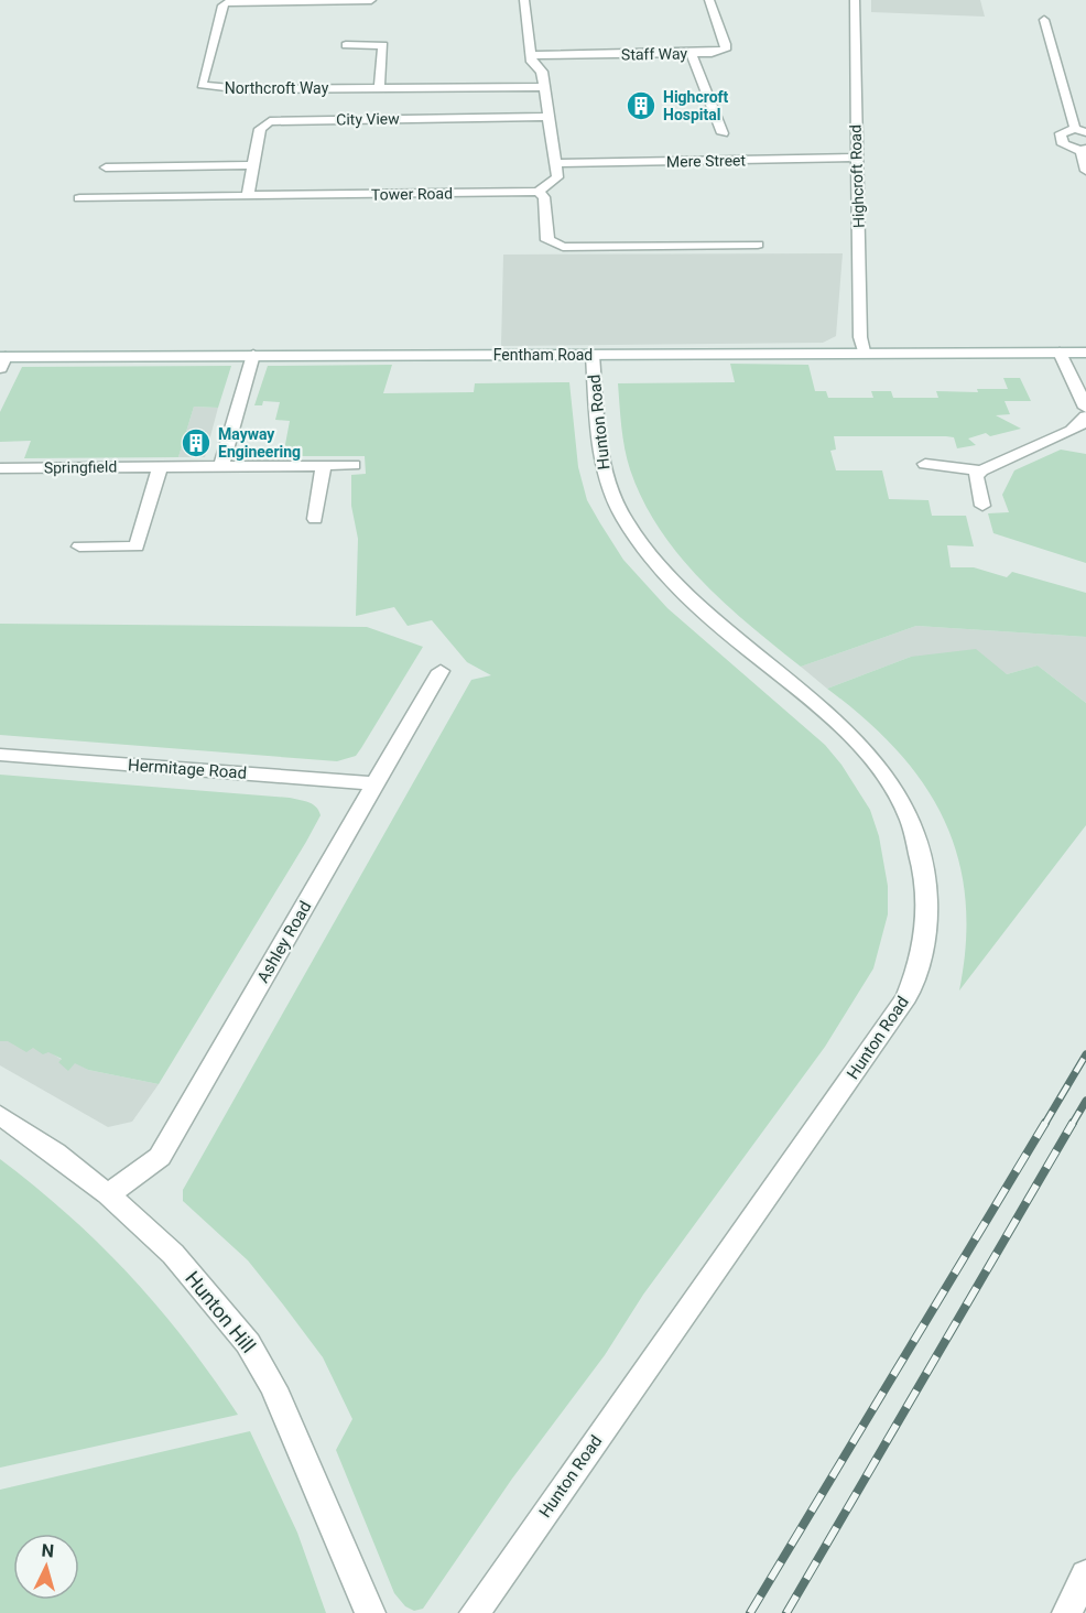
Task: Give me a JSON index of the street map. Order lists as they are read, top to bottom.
{
  "streets": {
    "street": [
      "Staff Way",
      "Northcroft Way",
      "City View",
      "Mere Street",
      "Highcroft Road",
      "Tower Road",
      "Fentham Road",
      "Hunton Road",
      "Springfield",
      "Hermitage Road",
      "Ashley Road",
      "Hunton Hill"
    ]
  },
  "crossings": [
    ["City View", "Tower Road"],
    ["Mere Street", "Highcroft Road"],
    ["Highcroft Road", "Fentham Road"],
    ["Fentham Road", "Hunton Road"],
    ["Hermitage Road", "Ashley Road"],
    ["Ashley Road", "Hunton Hill"]
  ],
  "places": {
    "building": ["Highcroft Hospital", "Mayway Engineering"]
  },
  "north": "top"
}
